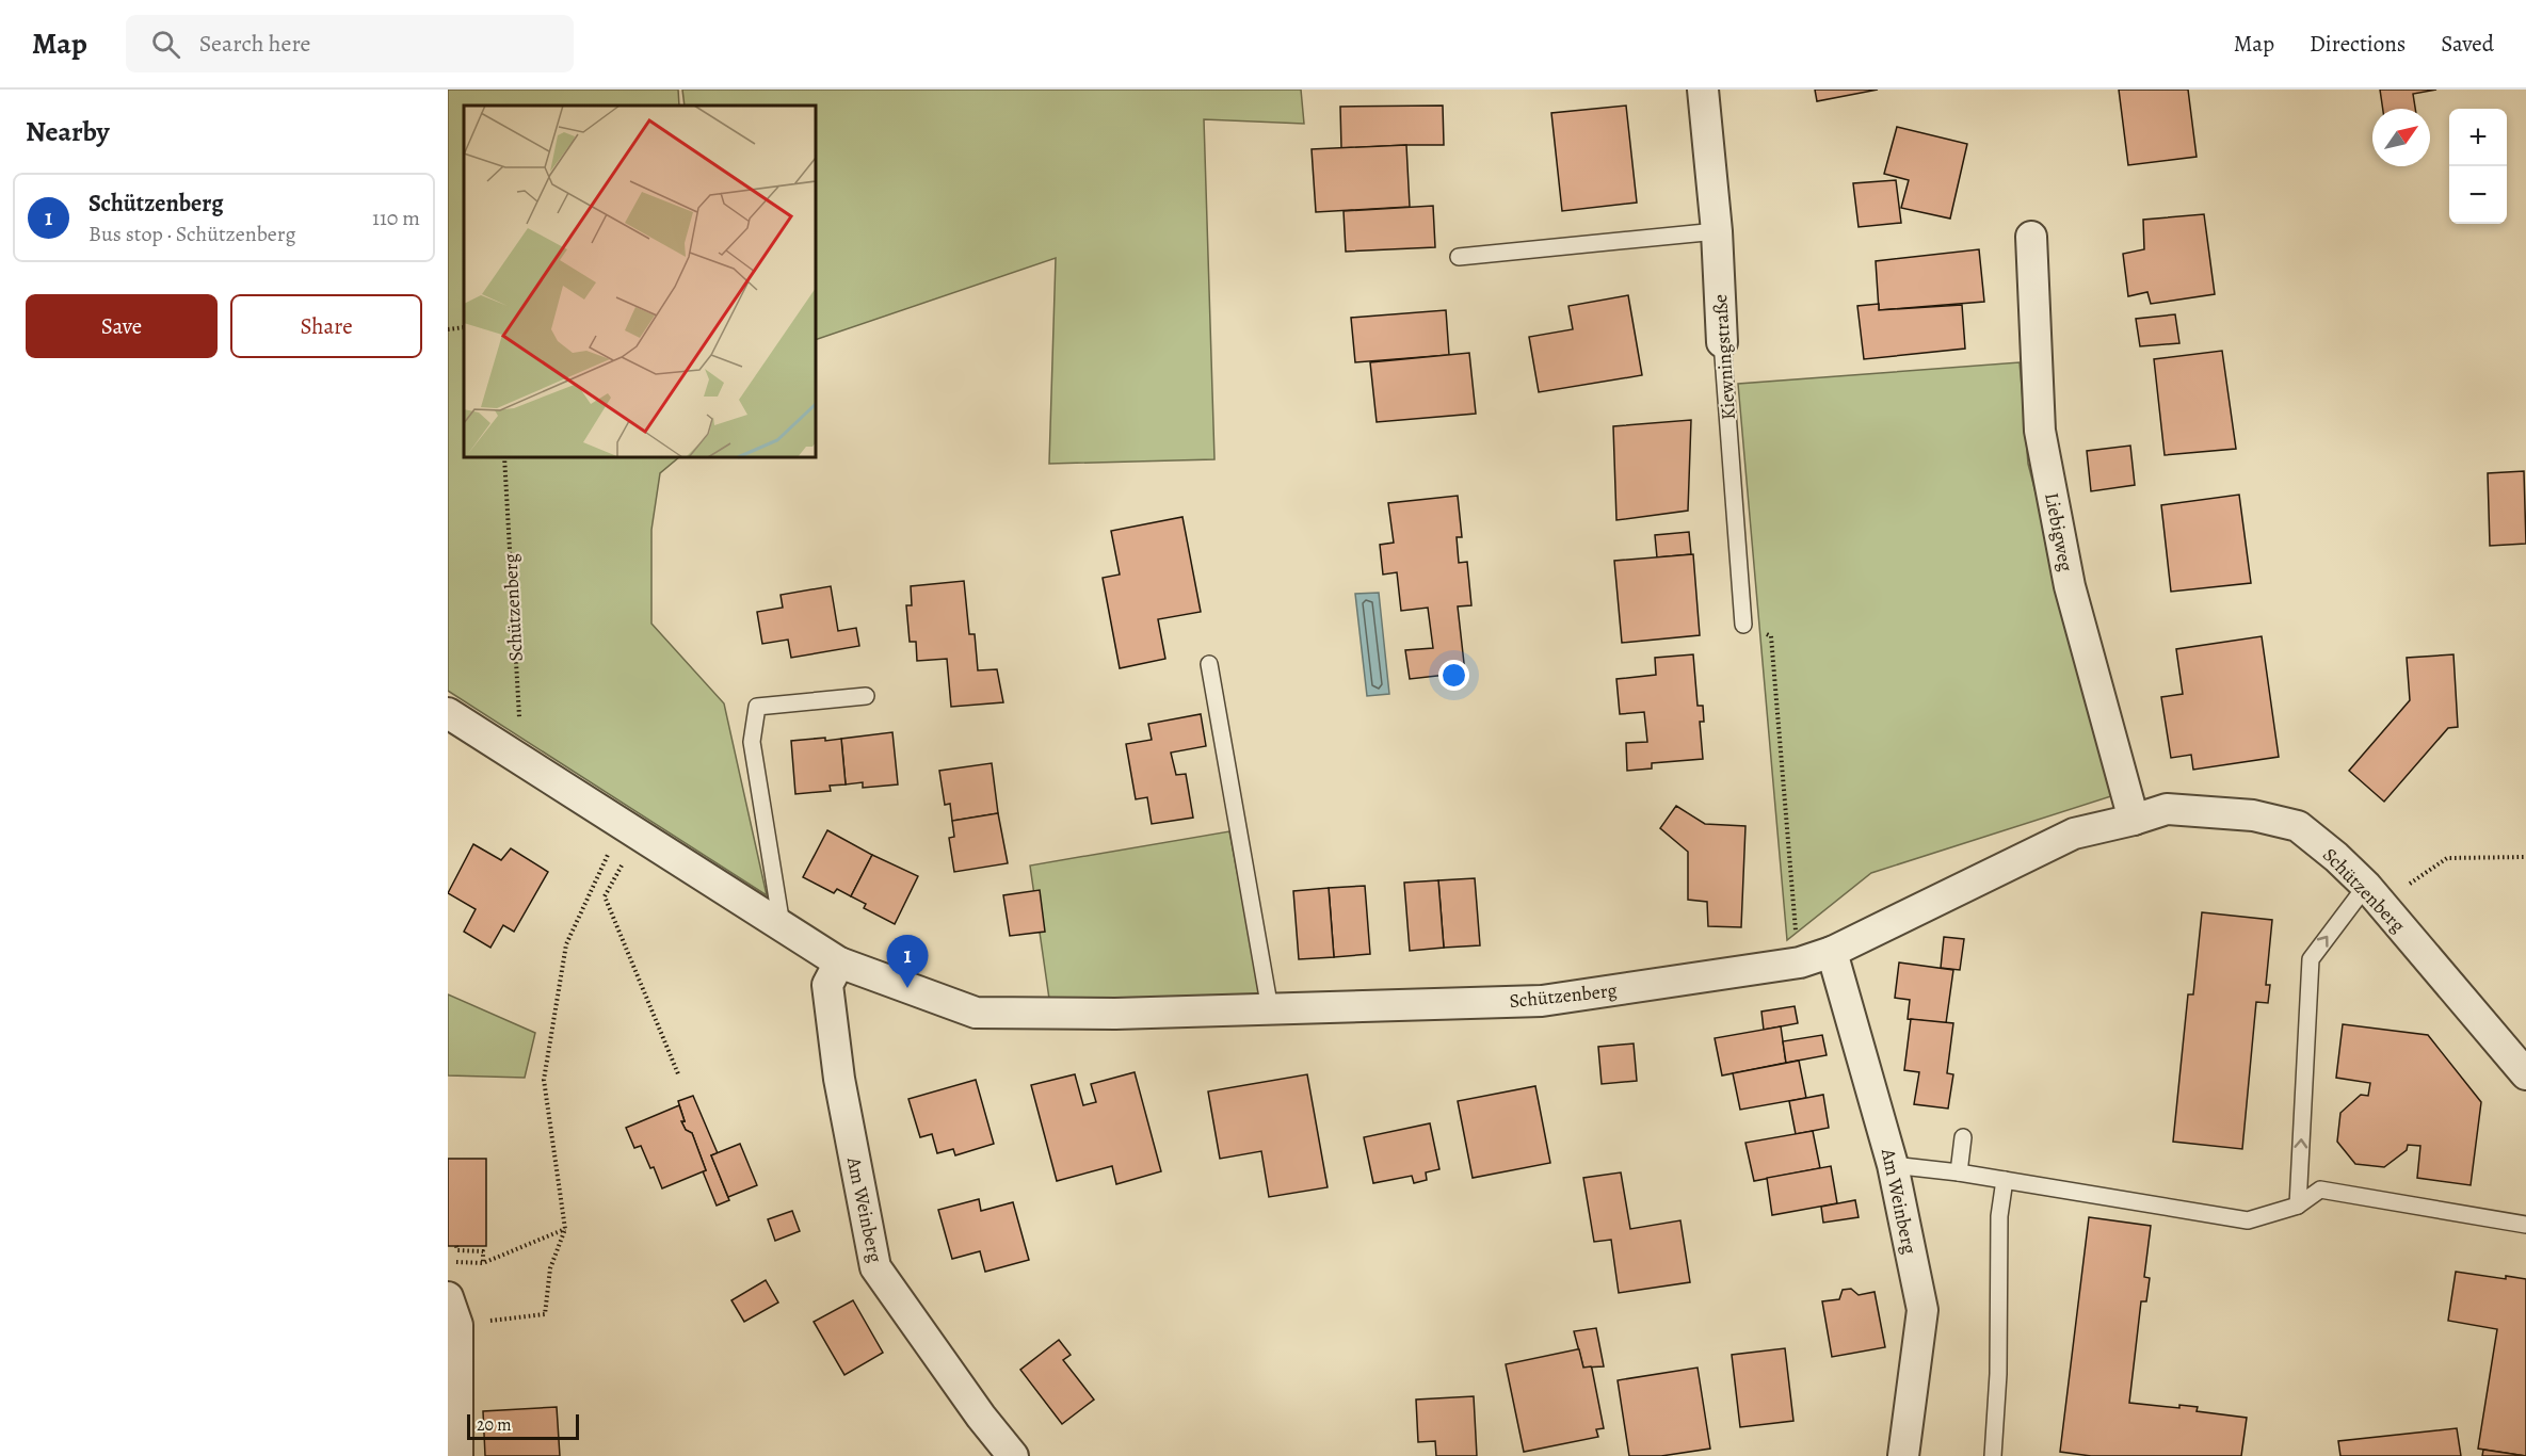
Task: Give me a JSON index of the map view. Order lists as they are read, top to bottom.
{
  "streets": {
    "street": [
      "Kiewningstraße",
      "Liebigweg",
      "Schützenberg",
      "Am Weinberg"
    ]
  },
  "crossings": [
    ["Liebigweg", "Schützenberg"],
    ["Schützenberg", "Am Weinberg"]
  ],
  "scale_bar": "20 m",
  "north": "top right",
  "page": {
    "header": "Map",
    "search": "Search here",
    "nav": ["Map", "Directions", "Saved"],
    "heading": "Nearby",
    "map_buttons": ["+", "−"],
    "list": [
      {
        "mark": "1",
        "name": "Schützenberg",
        "note": "Bus stop · Schützenberg",
        "value": "110 m"
      }
    ],
    "buttons": ["Save", "Share"],
    "pins": "1",
    "scale": "20 m"
  }
}
